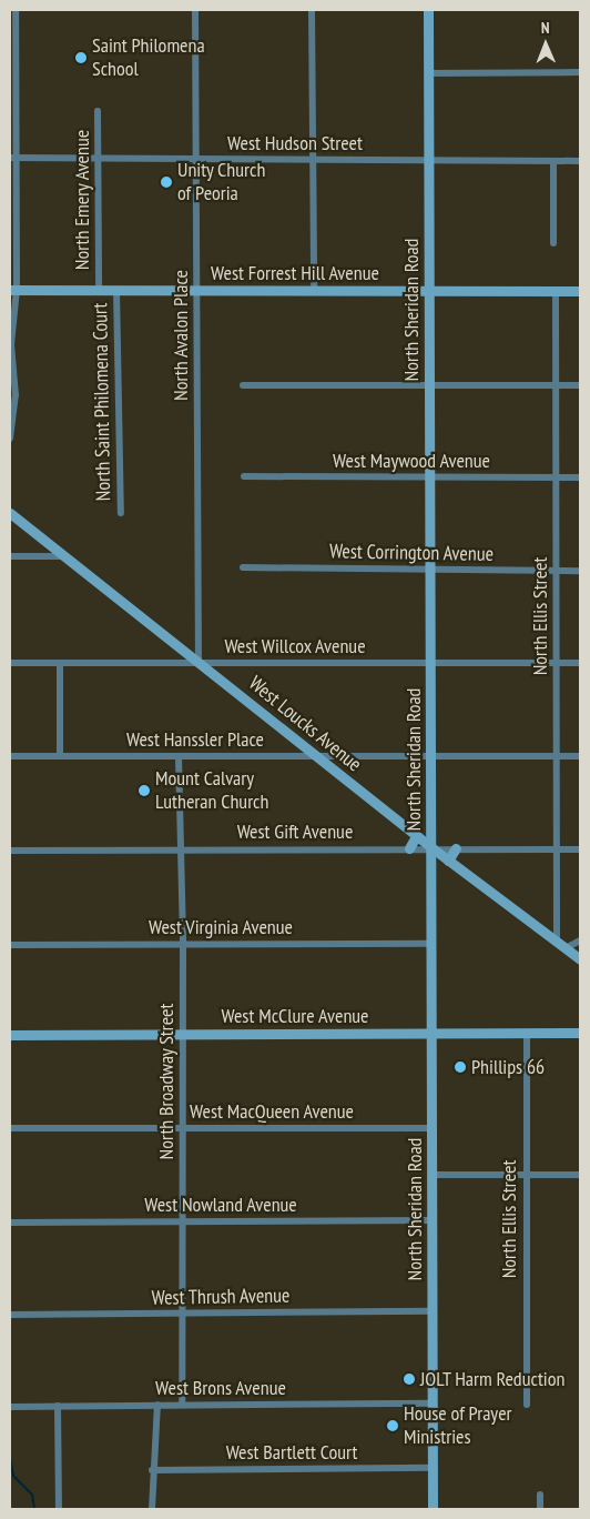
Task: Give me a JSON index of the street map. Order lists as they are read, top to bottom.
{
  "streets": {
    "main road": [
      "West Forrest Hill Avenue",
      "North Sheridan Road",
      "West Loucks Avenue",
      "West McClure Avenue"
    ],
    "street": [
      "West Hudson Street",
      "North Emery Avenue",
      "North Avalon Place",
      "North Saint Philomena Court",
      "West Maywood Avenue",
      "West Corrington Avenue",
      "North Ellis Street",
      "West Willcox Avenue",
      "West Hanssler Place",
      "West Gift Avenue",
      "West Virginia Avenue",
      "North Broadway Street",
      "West MacQueen Avenue",
      "West Nowland Avenue",
      "West Thrush Avenue",
      "West Brons Avenue",
      "West Bartlett Court"
    ]
  },
  "crossings": [
    ["West Hudson Street", "North Emery Avenue"],
    ["West Hudson Street", "North Sheridan Road"],
    ["West Hudson Street", "North Avalon Place"],
    ["North Emery Avenue", "West Forrest Hill Avenue"],
    ["West Forrest Hill Avenue", "North Sheridan Road"],
    ["West Forrest Hill Avenue", "North Avalon Place"],
    ["West Forrest Hill Avenue", "North Saint Philomena Court"],
    ["West Forrest Hill Avenue", "North Ellis Street"],
    ["North Sheridan Road", "West Maywood Avenue"],
    ["North Sheridan Road", "West Corrington Avenue"],
    ["North Sheridan Road", "West Willcox Avenue"],
    ["North Sheridan Road", "West Loucks Avenue"],
    ["North Sheridan Road", "West Hanssler Place"],
    ["North Sheridan Road", "West Gift Avenue"],
    ["North Sheridan Road", "West Virginia Avenue"],
    ["North Sheridan Road", "West McClure Avenue"],
    ["North Sheridan Road", "West MacQueen Avenue"],
    ["North Sheridan Road", "West Nowland Avenue"],
    ["North Sheridan Road", "West Thrush Avenue"],
    ["North Sheridan Road", "West Brons Avenue"],
    ["North Sheridan Road", "West Bartlett Court"],
    ["North Avalon Place", "West Willcox Avenue"],
    ["North Avalon Place", "West Loucks Avenue"],
    ["West Maywood Avenue", "North Ellis Street"],
    ["West Corrington Avenue", "North Ellis Street"],
    ["North Ellis Street", "West Willcox Avenue"],
    ["North Ellis Street", "West Loucks Avenue"],
    ["North Ellis Street", "West Hanssler Place"],
    ["North Ellis Street", "West Gift Avenue"],
    ["North Ellis Street", "West McClure Avenue"],
    ["West Willcox Avenue", "West Loucks Avenue"],
    ["West Loucks Avenue", "West Hanssler Place"],
    ["West Loucks Avenue", "West Gift Avenue"],
    ["West Hanssler Place", "North Broadway Street"],
    ["West Gift Avenue", "North Broadway Street"],
    ["West Virginia Avenue", "North Broadway Street"],
    ["West McClure Avenue", "North Broadway Street"],
    ["North Broadway Street", "West MacQueen Avenue"],
    ["North Broadway Street", "West Nowland Avenue"],
    ["North Broadway Street", "West Thrush Avenue"],
    ["North Broadway Street", "West Brons Avenue"]
  ],
  "places": [
    "Saint Philomena School",
    "Unity Church of Peoria",
    "Mount Calvary Lutheran Church",
    "Phillips 66",
    "JOLT Harm Reduction",
    "House of Prayer Ministries"
  ],
  "north": "top"
}
